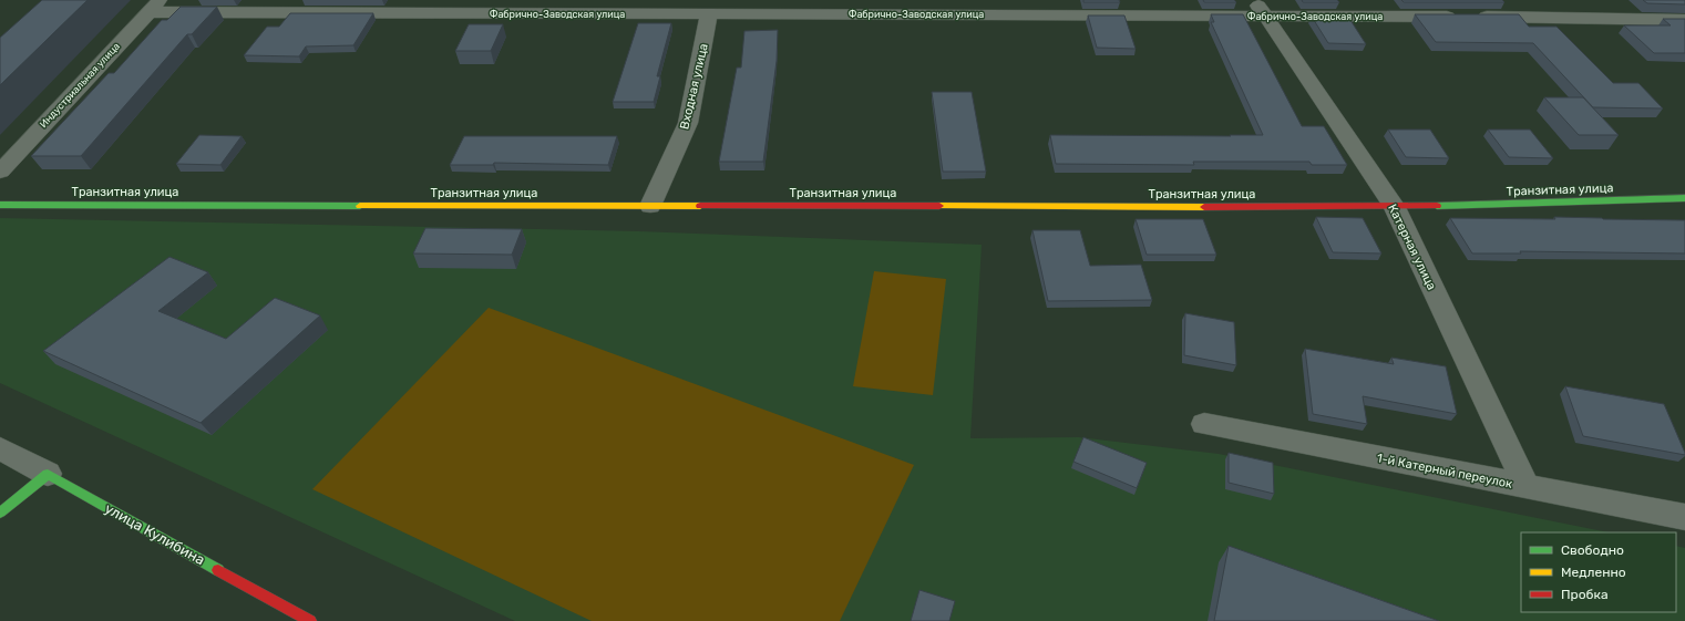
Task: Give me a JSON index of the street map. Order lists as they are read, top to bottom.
{
  "streets": {
    "street": [
      "Фабрично-Заводская улица",
      "Индустриальная улица",
      "Входная улица",
      "Транзитная улица",
      "Катерная улица",
      "1-й Катерный переулок",
      "улица Кулибина"
    ]
  },
  "crossings": [
    ["Фабрично-Заводская улица", "Индустриальная улица"],
    ["Фабрично-Заводская улица", "Входная улица"],
    ["Фабрично-Заводская улица", "Катерная улица"],
    ["Входная улица", "Транзитная улица"],
    ["Транзитная улица", "Катерная улица"],
    ["Катерная улица", "1-й Катерный переулок"]
  ],
  "legend": ["Свободно", "Медленно", "Пробка"]
}
